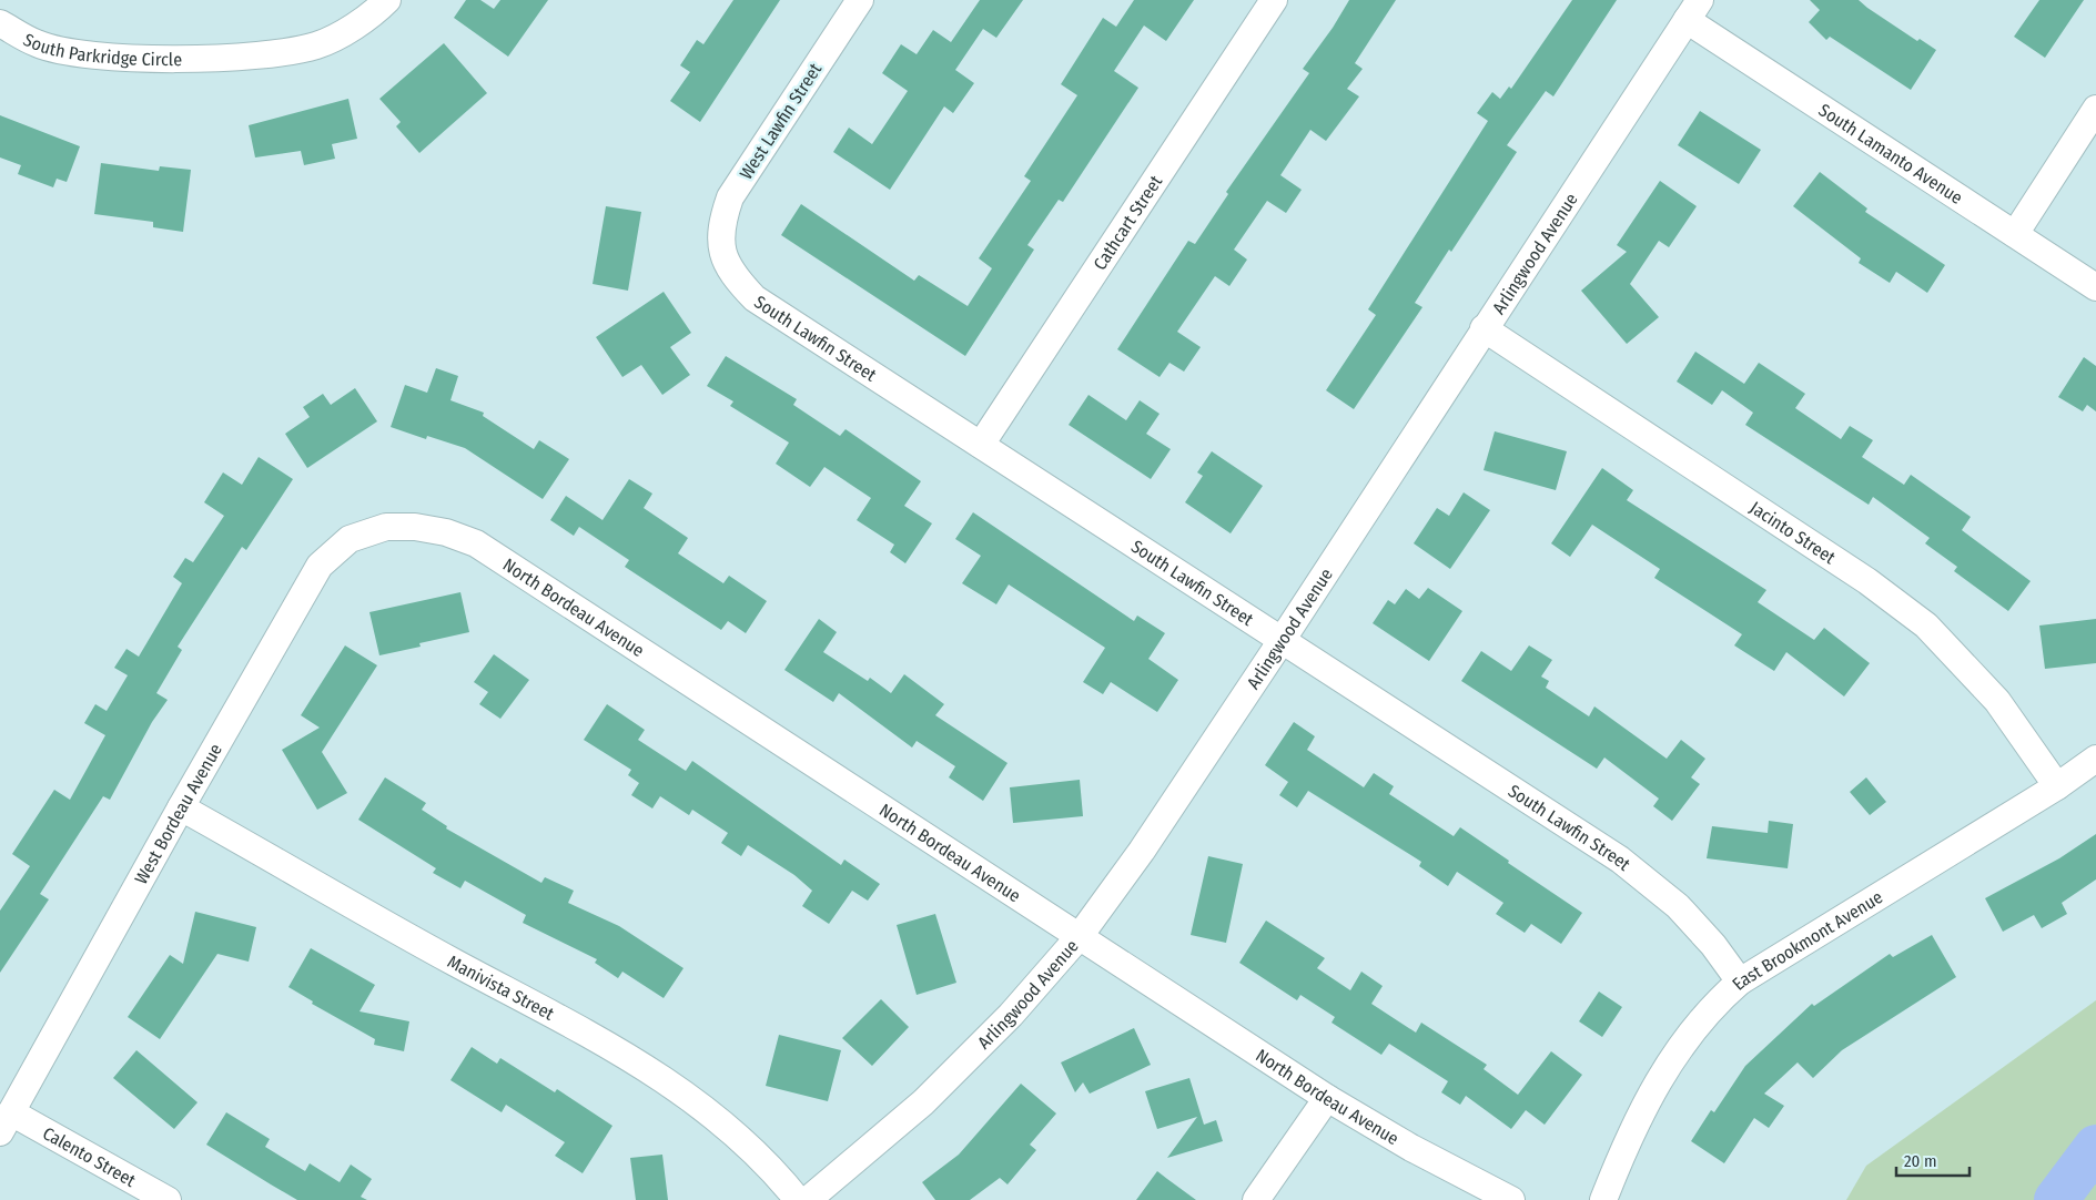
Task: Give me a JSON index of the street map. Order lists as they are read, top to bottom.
{
  "streets": {
    "street": [
      "South Parkridge Circle",
      "West Lawfin Street",
      "South Lamanto Avenue",
      "Cathcart Street",
      "Arlingwood Avenue",
      "South Lawfin Street",
      "Jacinto Street",
      "North Bordeau Avenue",
      "West Bordeau Avenue",
      "East Brookmont Avenue",
      "Manivista Street",
      "Calento Street"
    ]
  },
  "crossings": [
    ["West Lawfin Street", "South Lawfin Street"],
    ["South Lamanto Avenue", "Arlingwood Avenue"],
    ["Cathcart Street", "South Lawfin Street"],
    ["Arlingwood Avenue", "South Lawfin Street"],
    ["Arlingwood Avenue", "Jacinto Street"],
    ["Arlingwood Avenue", "North Bordeau Avenue"],
    ["South Lawfin Street", "East Brookmont Avenue"],
    ["Jacinto Street", "East Brookmont Avenue"],
    ["North Bordeau Avenue", "West Bordeau Avenue"],
    ["West Bordeau Avenue", "Manivista Street"],
    ["West Bordeau Avenue", "Calento Street"]
  ],
  "scale_bar": "20 m"
}
